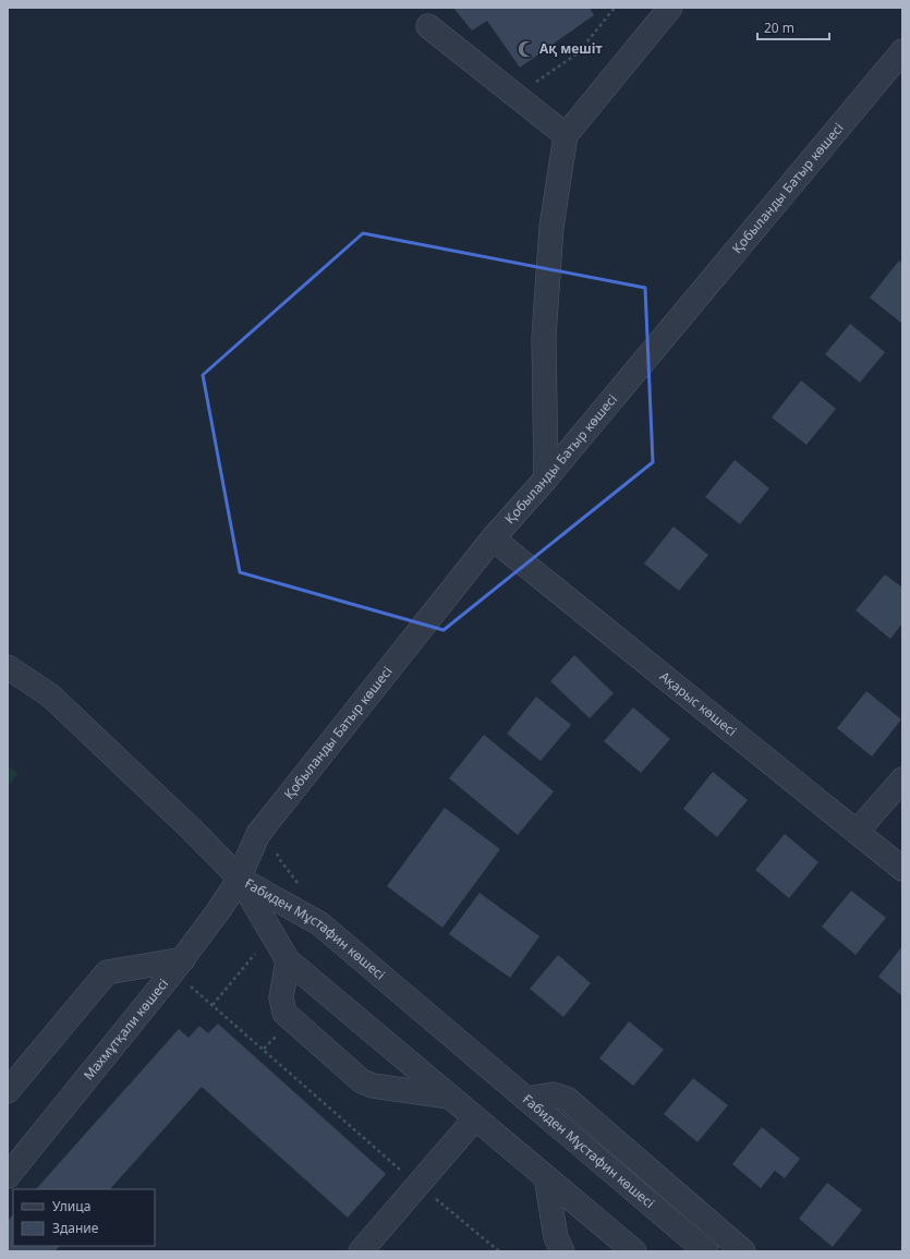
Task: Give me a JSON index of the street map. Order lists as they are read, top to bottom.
{
  "streets": {
    "street": [
      "Қобыланды Батыр көшесі",
      "Ақарыс көшесі",
      "Ғабиден Мұстафин көшесі",
      "Махмұтқали көшесі"
    ]
  },
  "crossings": [
    ["Қобыланды Батыр көшесі", "Ақарыс көшесі"],
    ["Қобыланды Батыр көшесі", "Ғабиден Мұстафин көшесі"],
    ["Қобыланды Батыр көшесі", "Махмұтқали көшесі"],
    ["Ғабиден Мұстафин көшесі", "Махмұтқали көшесі"]
  ],
  "places": {
    "mosque": ["Ақ мешіт"]
  },
  "legend": ["Улица", "Здание"],
  "scale_bar": "20 m"
}
